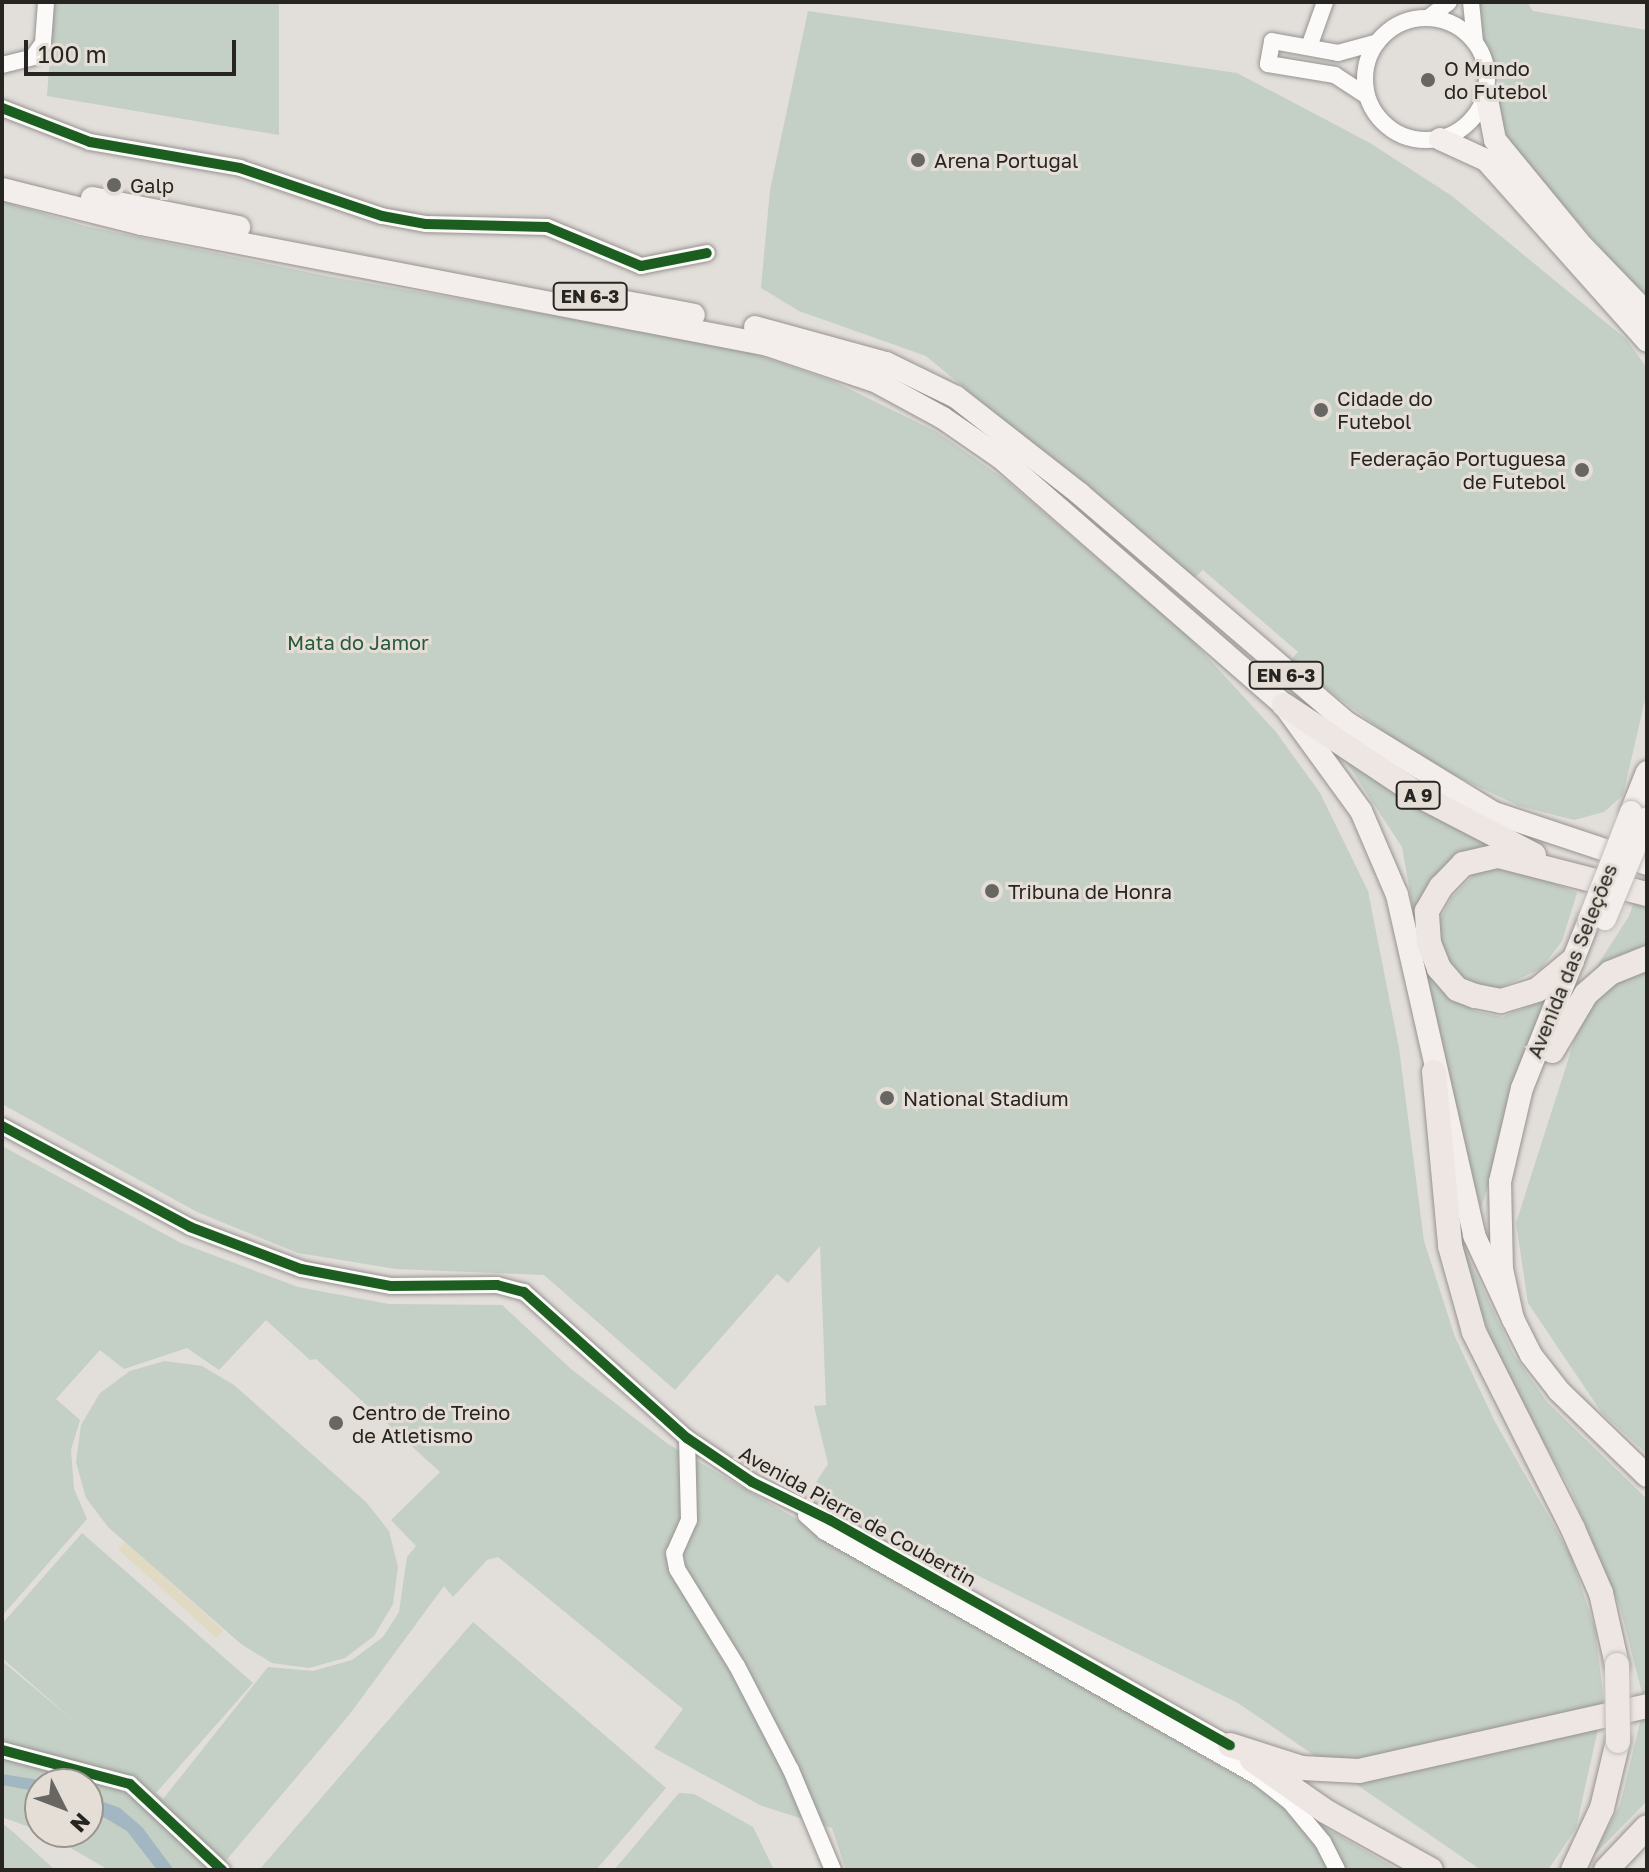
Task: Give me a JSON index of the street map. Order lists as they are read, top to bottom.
{
  "streets": {
    "highway": ["A 9"],
    "main road": ["EN 6-3", "Avenida das Seleções"],
    "street": ["Avenida Pierre de Coubertin"]
  },
  "crossings": [
    ["EN 6-3", "A 9"]
  ],
  "parks": ["Mata do Jamor"],
  "places": [
    "O Mundo do Futebol",
    "Arena Portugal",
    "Galp",
    "Cidade do Futebol",
    "Federação Portuguesa de Futebol",
    "Tribuna de Honra",
    "National Stadium",
    "Centro de Treino de Atletismo"
  ],
  "scale_bar": "100 m",
  "north": "bottom right"
}
